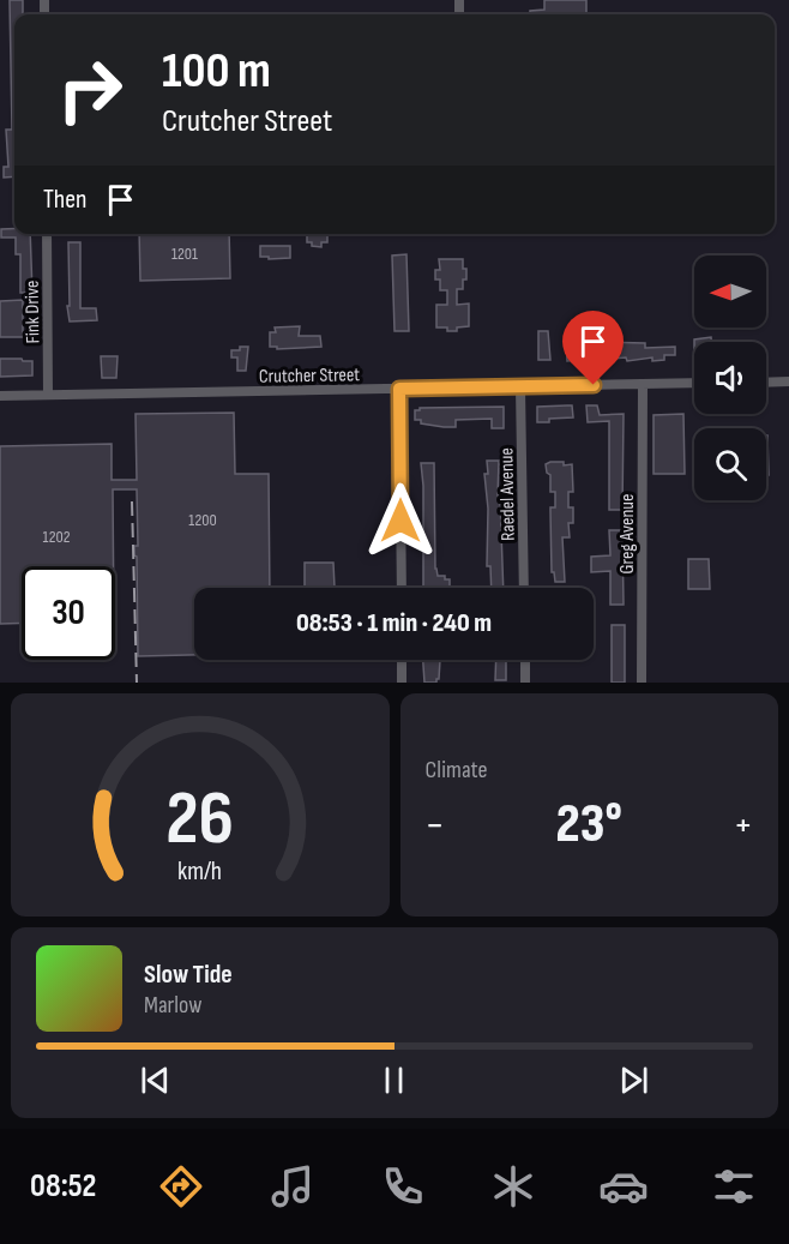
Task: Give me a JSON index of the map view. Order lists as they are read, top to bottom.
{
  "streets": {
    "street": [
      "Fink Drive",
      "Crutcher Street",
      "Raedel Avenue",
      "Greg Avenue"
    ]
  },
  "crossings": [
    ["Fink Drive", "Crutcher Street"],
    ["Crutcher Street", "Raedel Avenue"],
    ["Crutcher Street", "Greg Avenue"]
  ],
  "house_numbers": ["1201", "1200", "1202"],
  "north": "left",
  "page": {
    "turn": ["100 m", "Crutcher Street"],
    "then": "Then",
    "limit": "30",
    "trip": "08:53 · 1 min · 240 m",
    "tile": "Climate",
    "heat": ["−", "23°", "+"],
    "song": ["Slow Tide", "Marlow"],
    "tabs": "08:52",
    "gauge": ["26", "km/h"]
  }
}
